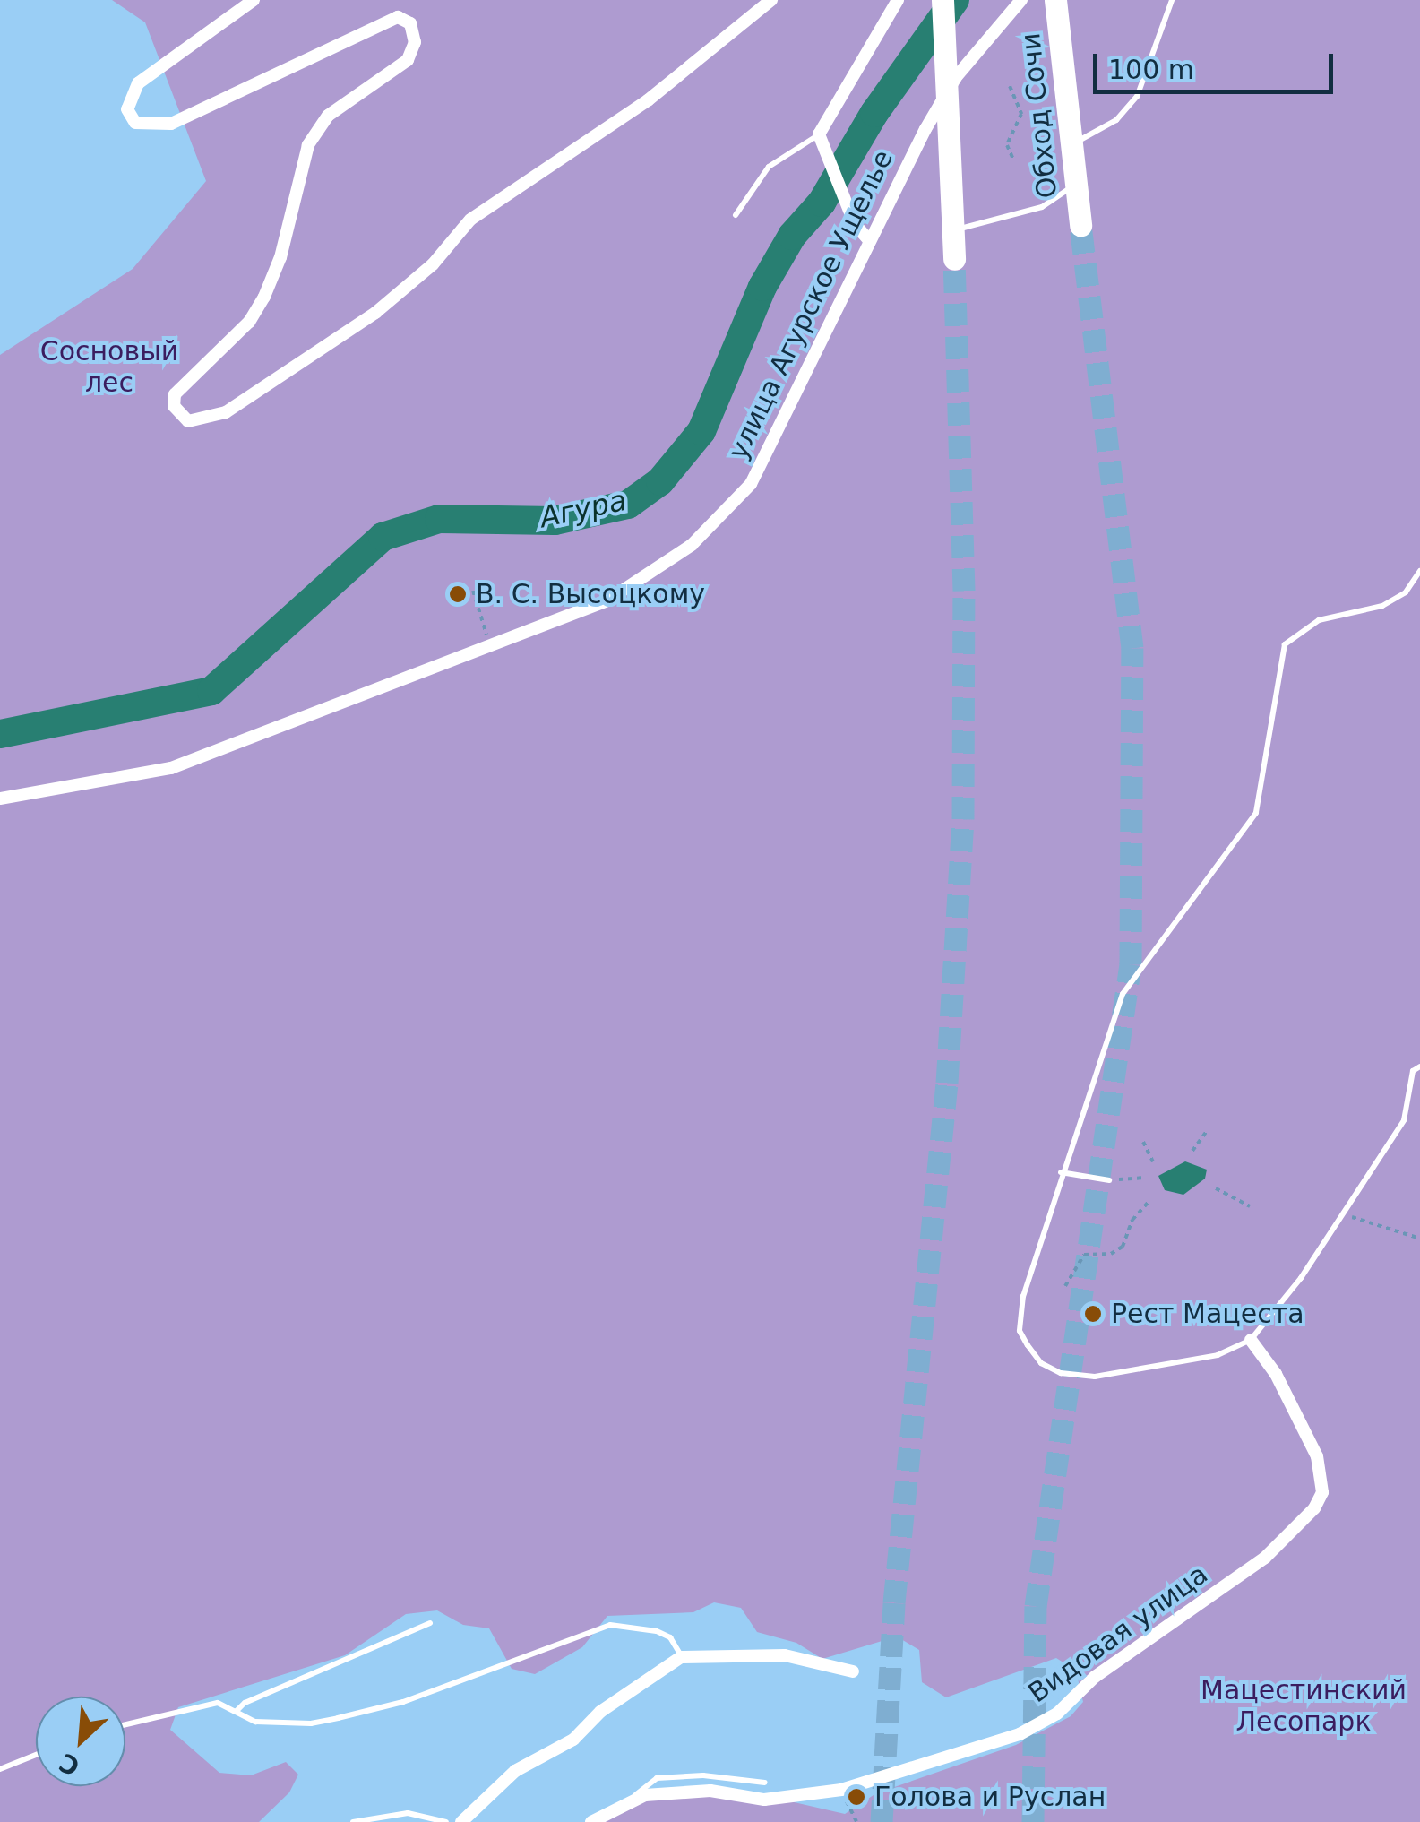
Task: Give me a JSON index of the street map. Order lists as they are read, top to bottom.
{
  "streets": {
    "highway": ["Обход Сочи"],
    "street": ["улица Агурское Ущелье", "Видовая улица"]
  },
  "water": ["Агура"],
  "parks": ["Сосновый лес", "Мацестинский Лесопарк"],
  "places": ["В. С. Высоцкому", "Рест Мацеста", "Голова и Руслан"],
  "scale_bar": "100 m",
  "north": "bottom left"
}
